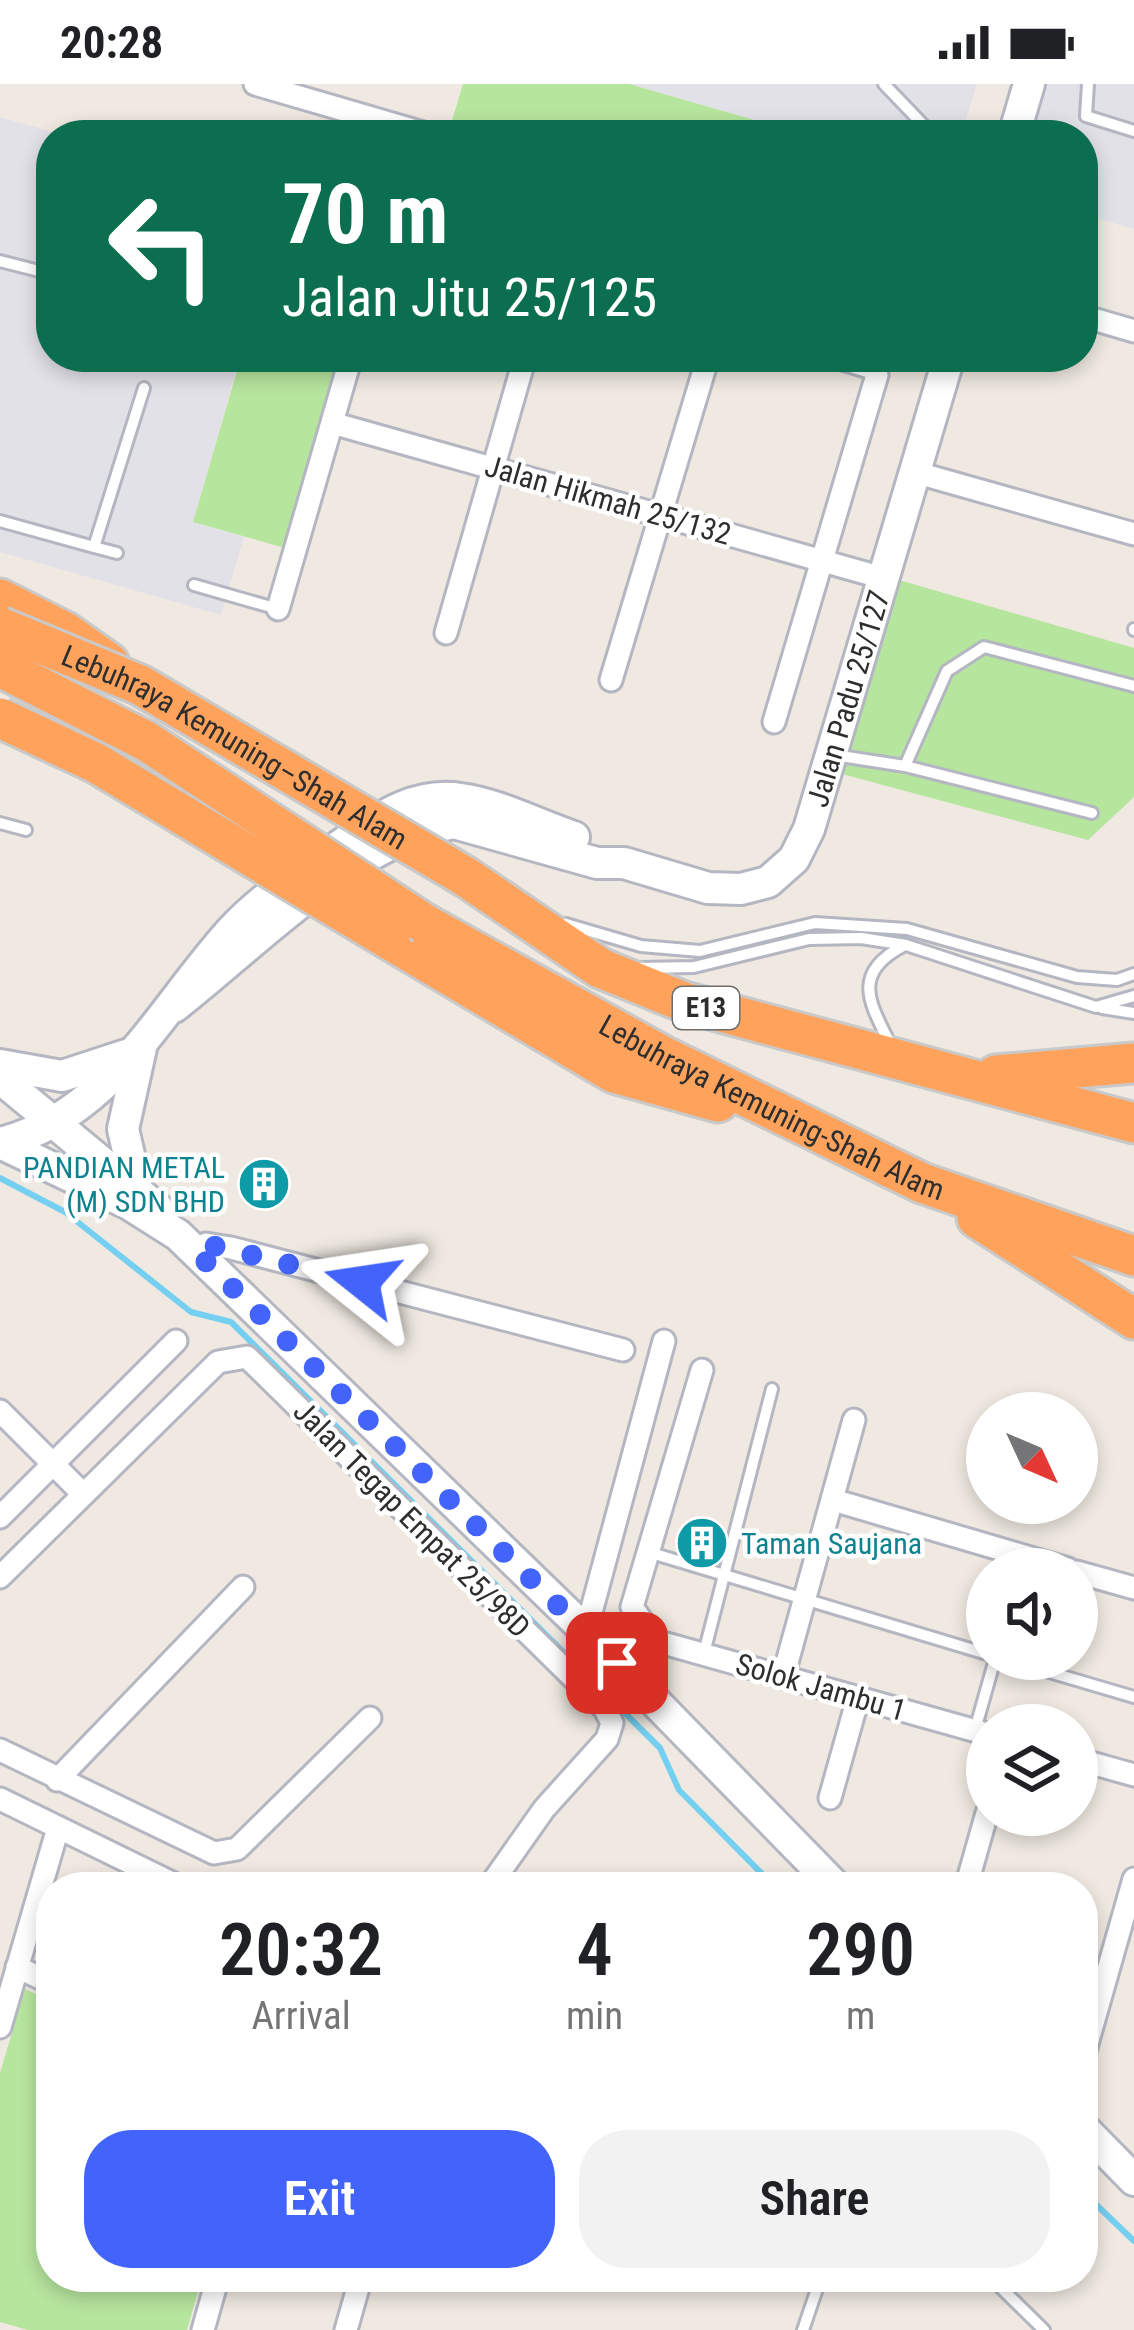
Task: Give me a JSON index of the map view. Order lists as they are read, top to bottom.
{
  "streets": {
    "highway": ["Lebuhraya Kemuning–Shah Alam", "E13", "Lebuhraya Kemuning-Shah Alam"],
    "street": [
      "Jalan Hikmah 25/132",
      "Jalan Padu 25/127",
      "Jalan Tegap Empat 25/98D",
      "Solok Jambu 1"
    ]
  },
  "crossings": [
    ["Jalan Hikmah 25/132", "Jalan Padu 25/127"],
    ["Lebuhraya Kemuning–Shah Alam", "Lebuhraya Kemuning-Shah Alam"]
  ],
  "places": {
    "building": ["PANDIAN METAL (M) SDN BHD", "Taman Saujana"]
  },
  "north": "bottom right",
  "page": {
    "status": "20:28",
    "turn": ["70 m", "Jalan Jitu 25/125"],
    "eta": [
      "20:32",
      "Arrival",
      "4",
      "min",
      "290",
      "m"
    ],
    "buttons": ["Exit", "Share"]
  }
}
